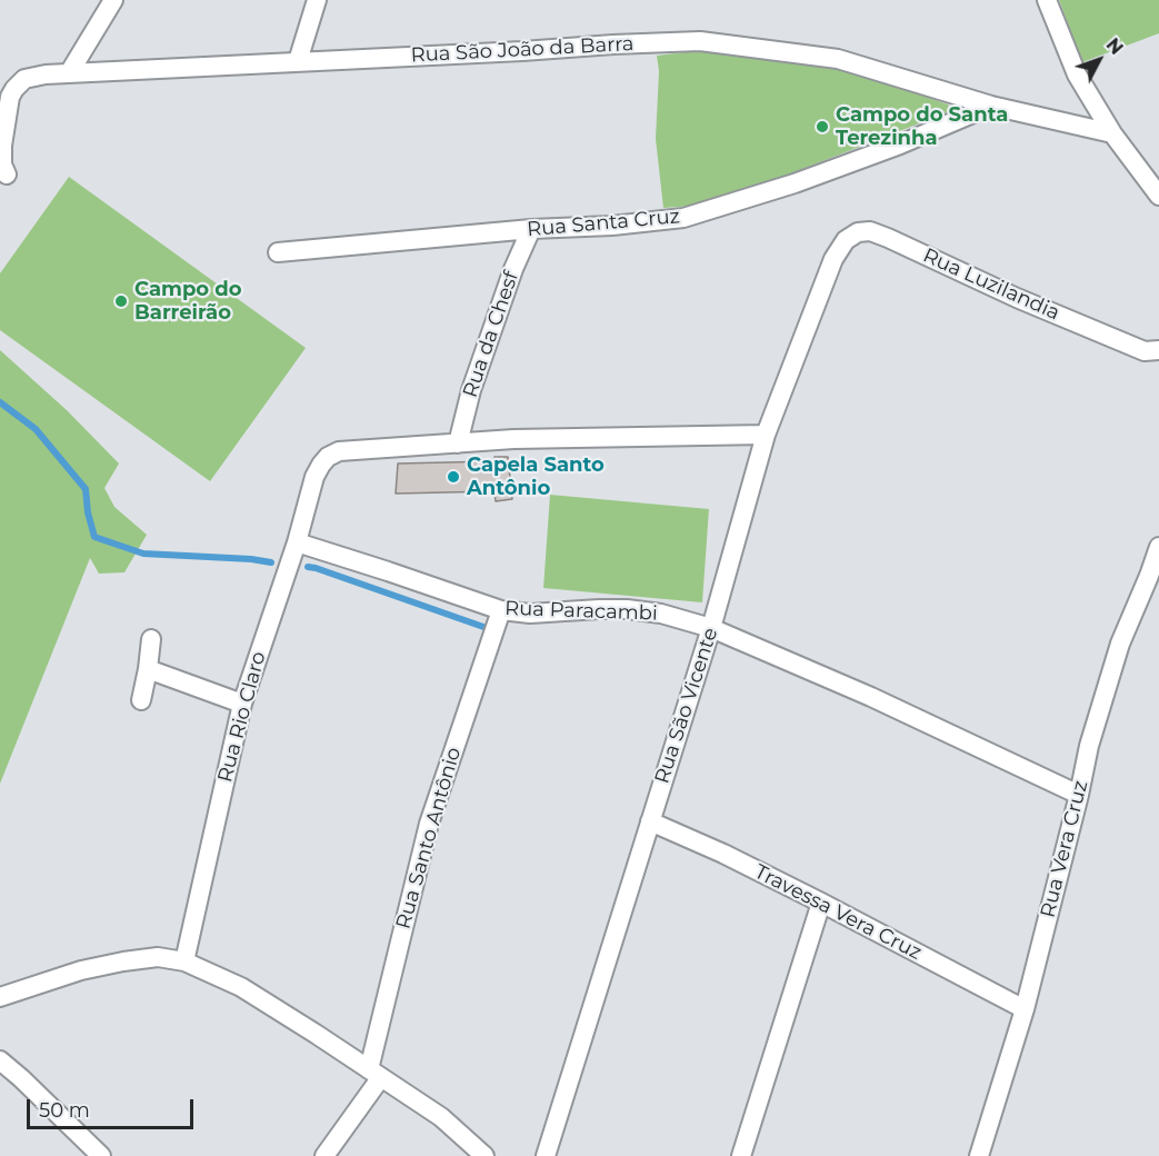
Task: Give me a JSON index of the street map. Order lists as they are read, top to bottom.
{
  "streets": {
    "street": [
      "Rua São João da Barra",
      "Rua Santa Cruz",
      "Rua Luzilandia",
      "Rua da Chesf",
      "Rua Paracambi",
      "Rua São Vicente",
      "Rua Rio Claro",
      "Rua Santo Antônio",
      "Rua Vera Cruz",
      "Travessa Vera Cruz"
    ]
  },
  "crossings": [
    ["Rua São João da Barra", "Rua Santa Cruz"],
    ["Rua Santa Cruz", "Rua da Chesf"],
    ["Rua Luzilandia", "Rua São Vicente"],
    ["Rua da Chesf", "Rua Rio Claro"],
    ["Rua Paracambi", "Rua São Vicente"],
    ["Rua Paracambi", "Rua Rio Claro"],
    ["Rua Paracambi", "Rua Santo Antônio"],
    ["Rua Paracambi", "Rua Vera Cruz"],
    ["Rua São Vicente", "Travessa Vera Cruz"],
    ["Rua Vera Cruz", "Travessa Vera Cruz"]
  ],
  "places": ["Campo do Santa Terezinha", "Campo do Barreirão", "Capela Santo Antônio"],
  "scale_bar": "50 m",
  "north": "top right"
}
